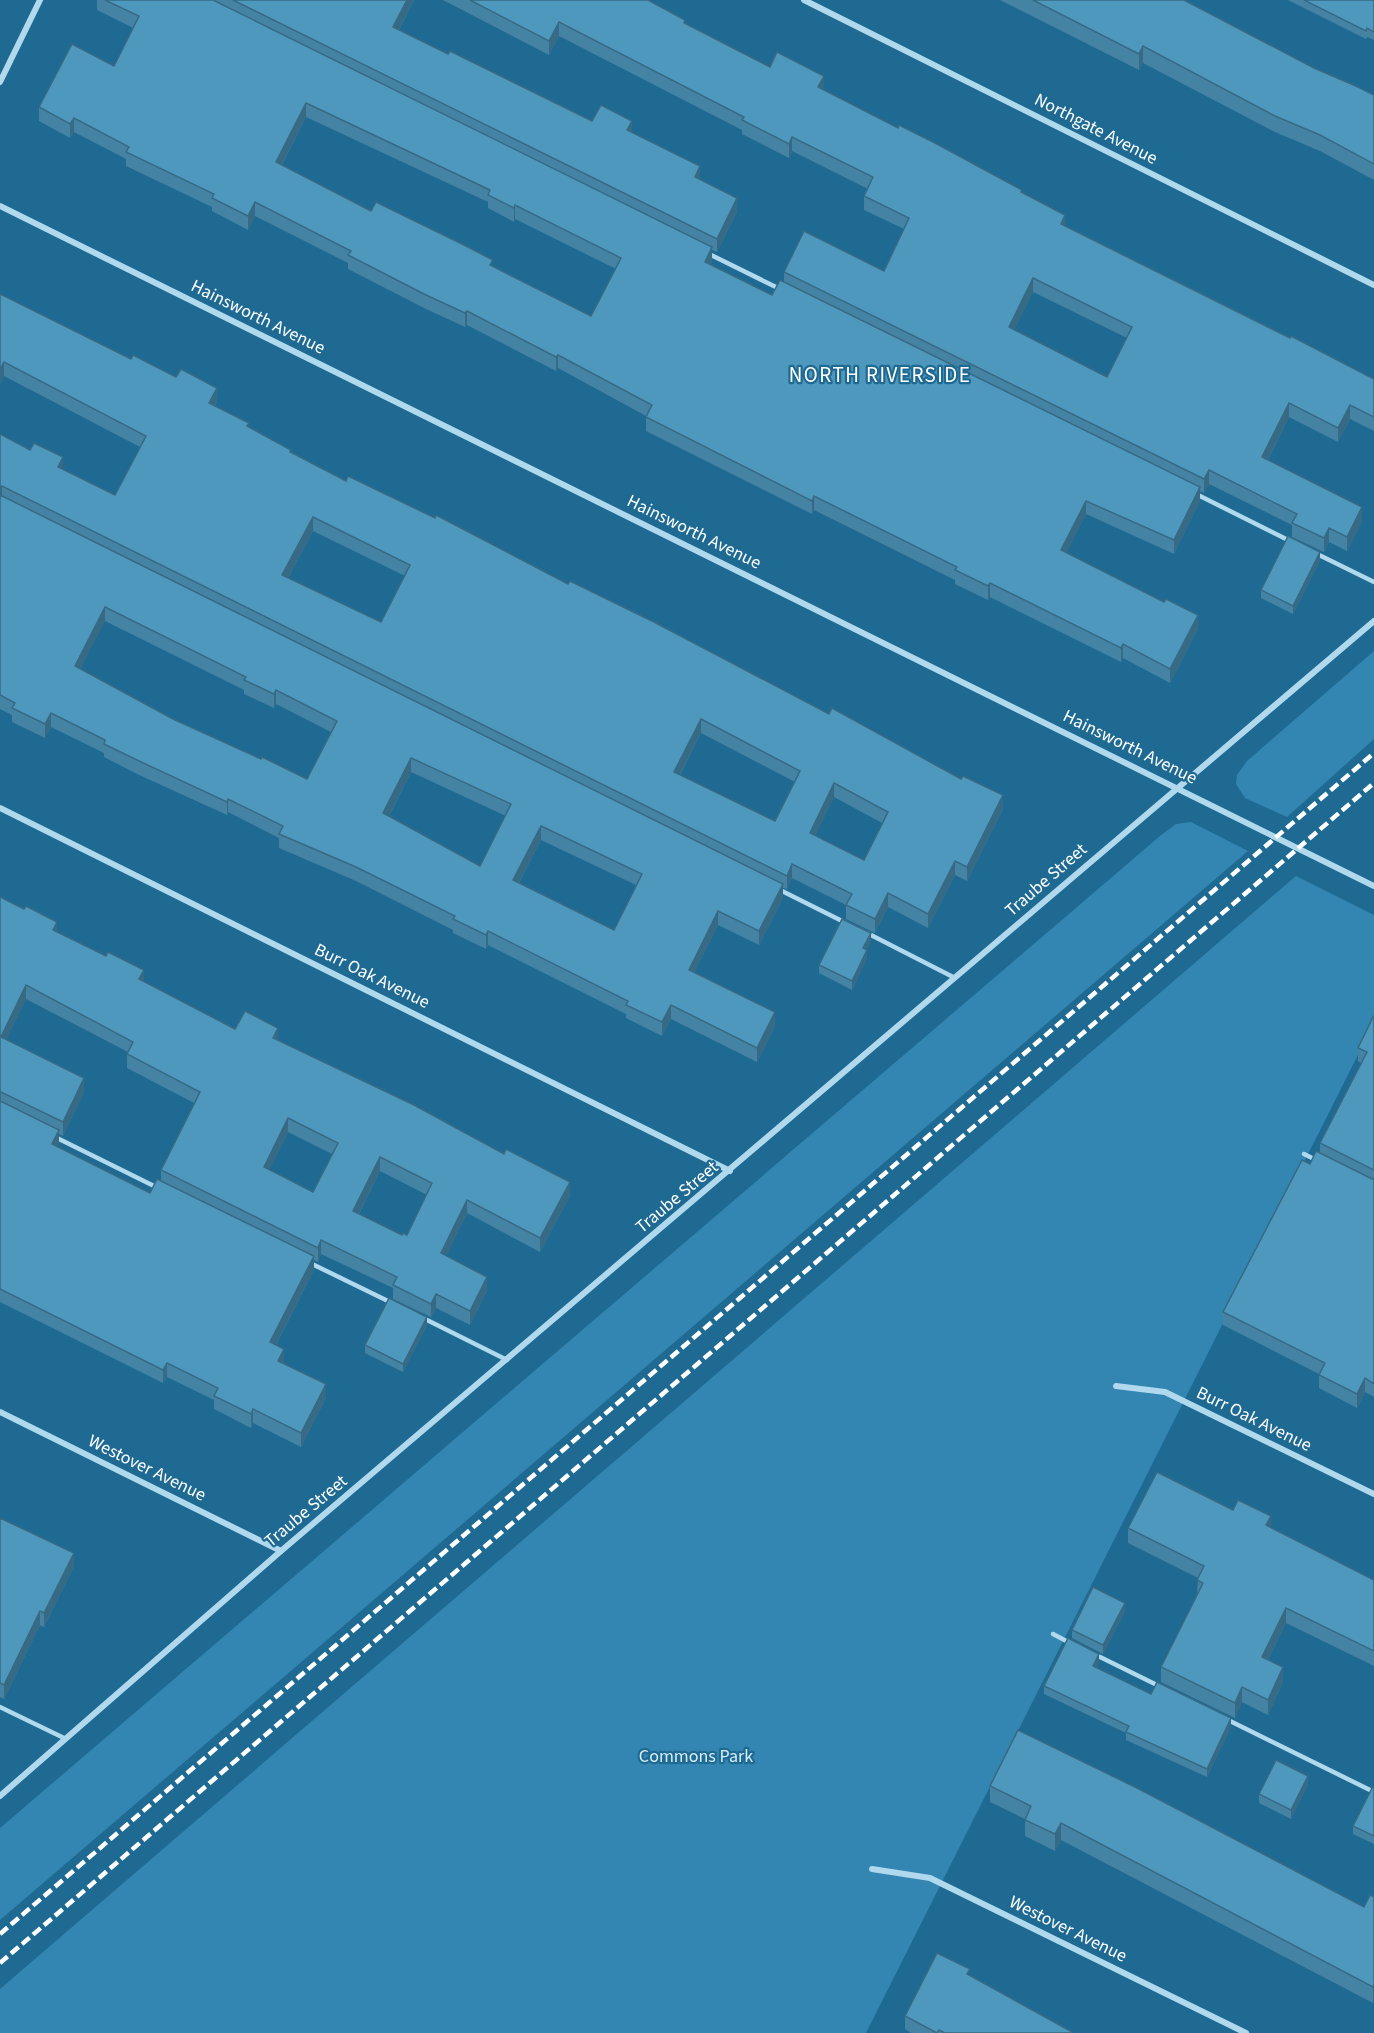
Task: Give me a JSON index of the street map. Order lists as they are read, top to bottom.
{
  "streets": {
    "street": [
      "Northgate Avenue",
      "Hainsworth Avenue",
      "Traube Street",
      "Burr Oak Avenue",
      "Westover Avenue"
    ]
  },
  "crossings": [
    ["Hainsworth Avenue", "Traube Street"],
    ["Traube Street", "Burr Oak Avenue"],
    ["Traube Street", "Westover Avenue"]
  ],
  "districts": ["NORTH RIVERSIDE"],
  "parks": ["Commons Park"]
}
